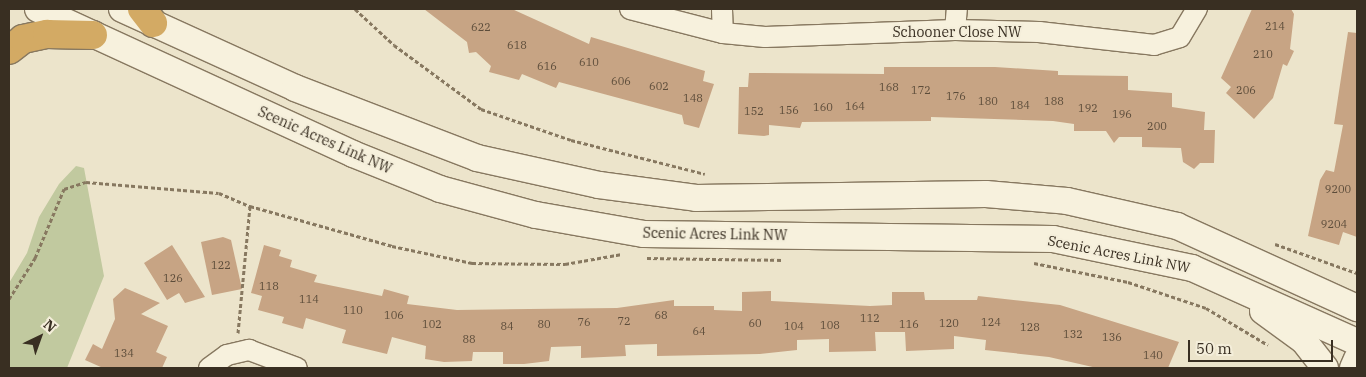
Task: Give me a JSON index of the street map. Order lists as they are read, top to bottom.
{
  "streets": {
    "street": ["Schooner Close NW", "Scenic Acres Link NW"]
  },
  "house_numbers": [
    "214",
    "622",
    "618",
    "210",
    "610",
    "616",
    "606",
    "602",
    "168",
    "172",
    "206",
    "176",
    "148",
    "180",
    "188",
    "184",
    "164",
    "160",
    "192",
    "156",
    "152",
    "196",
    "200",
    "9200",
    "9204",
    "122",
    "126",
    "118",
    "114",
    "110",
    "106",
    "68",
    "112",
    "72",
    "76",
    "124",
    "60",
    "120",
    "102",
    "80",
    "116",
    "108",
    "84",
    "104",
    "128",
    "64",
    "132",
    "136",
    "88",
    "134",
    "140"
  ],
  "scale_bar": "50 m",
  "north": "top right"
}
